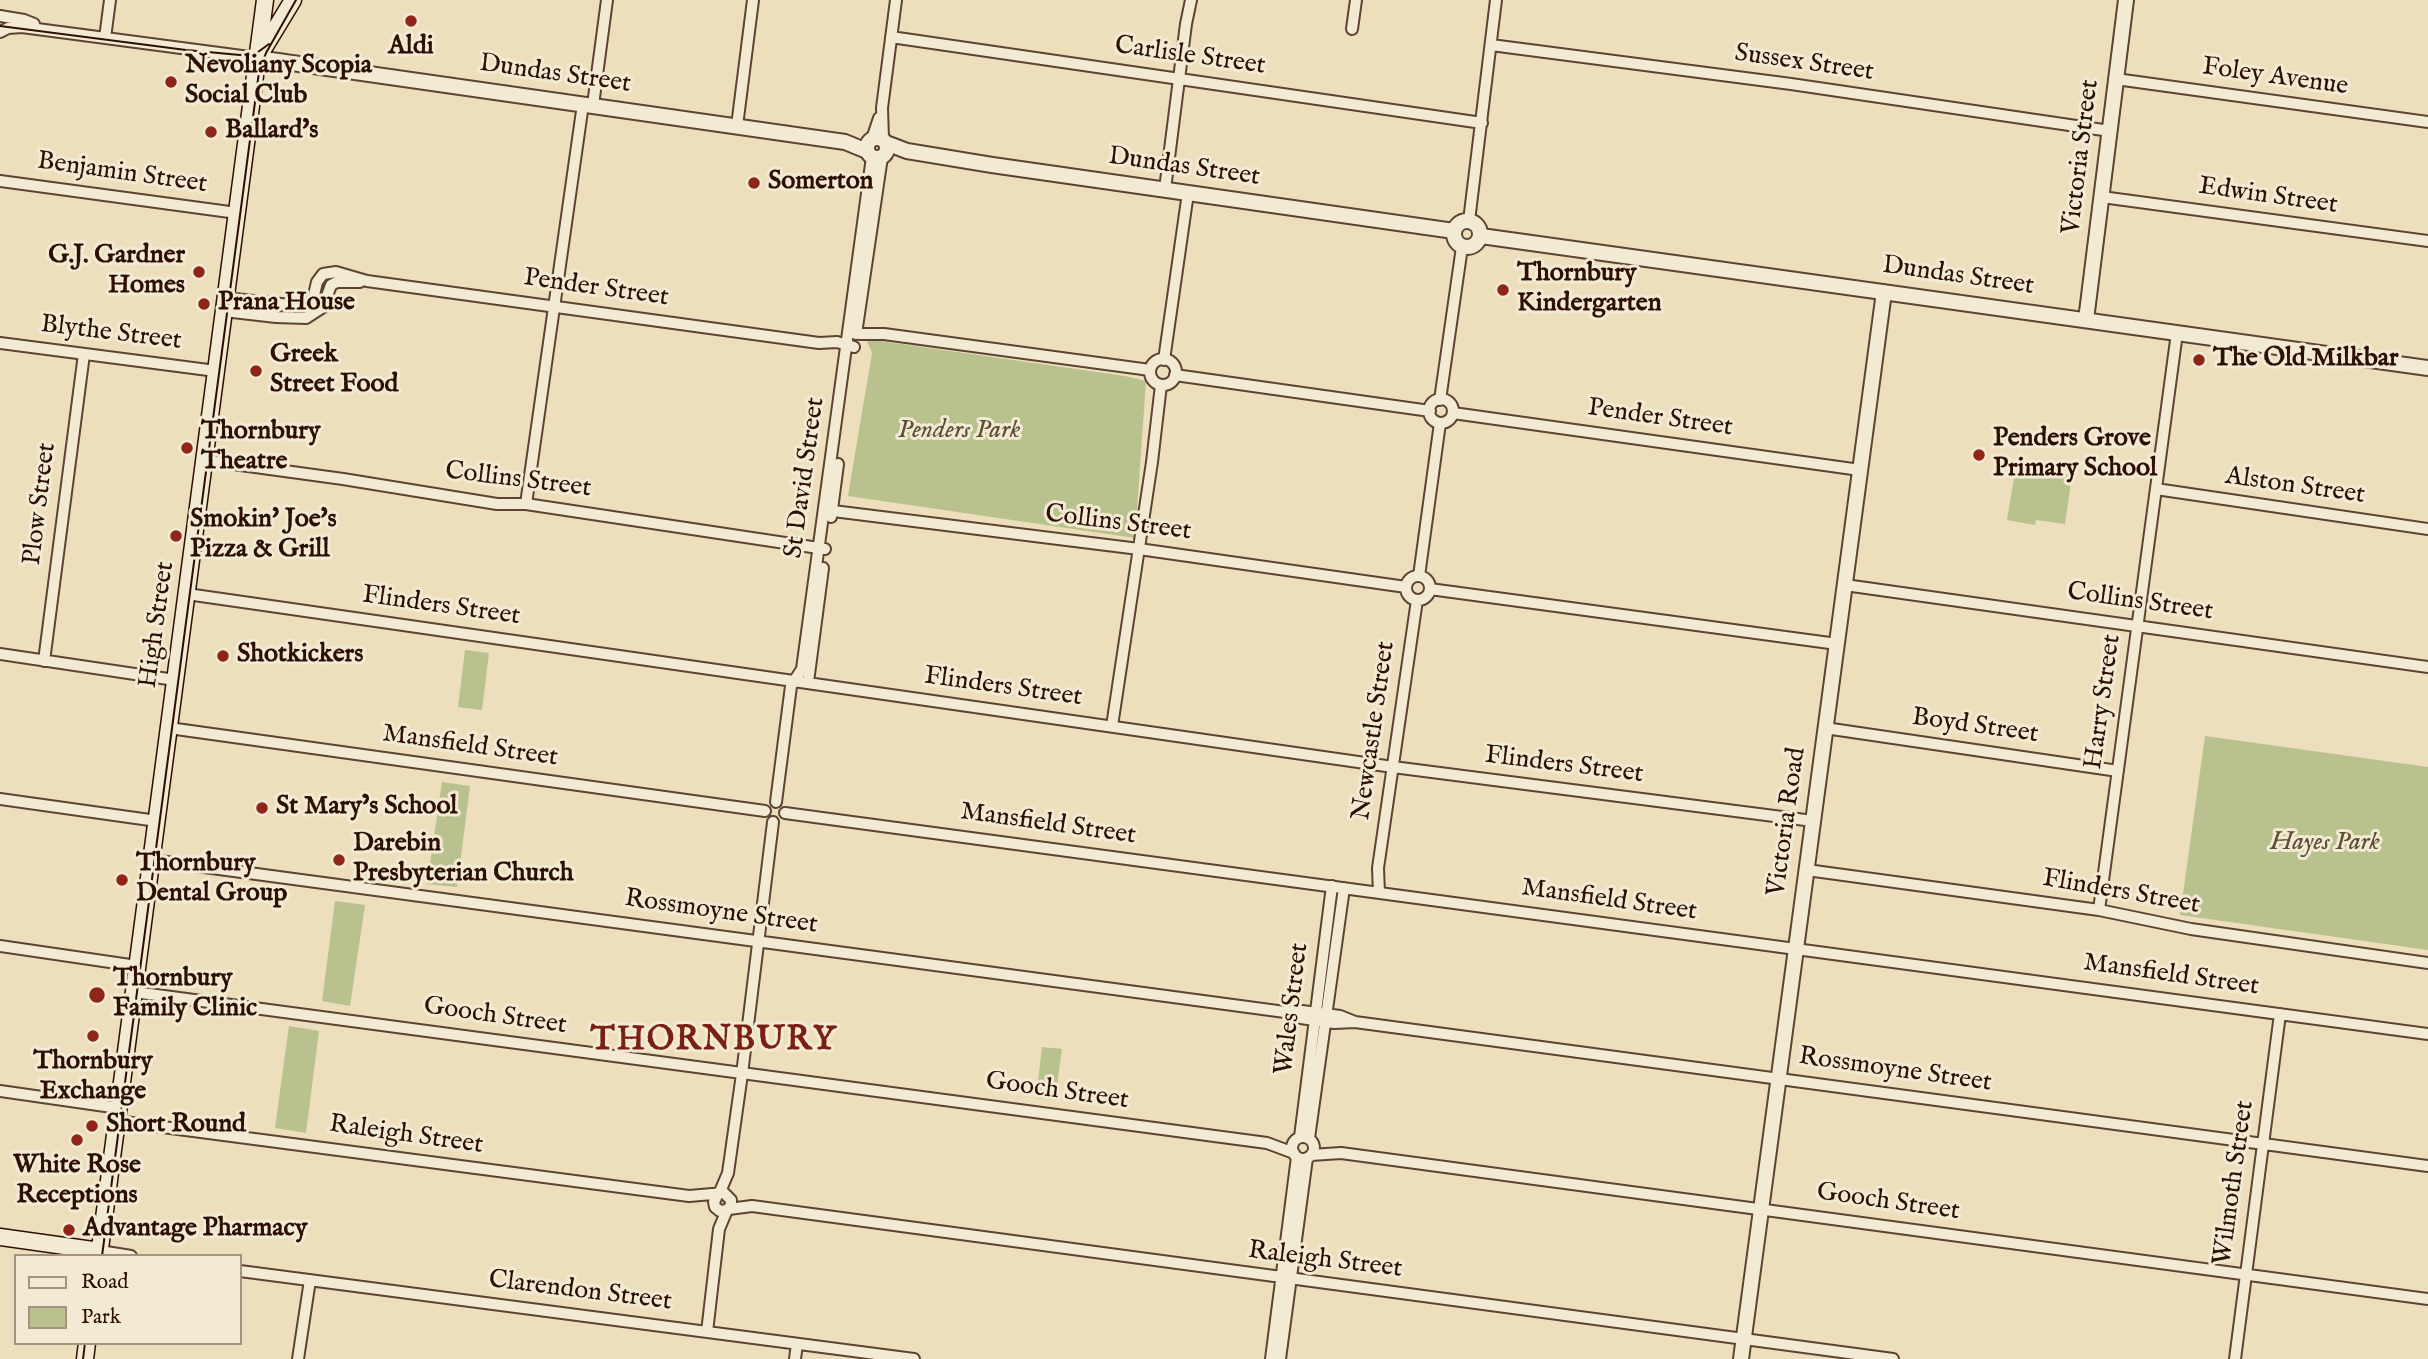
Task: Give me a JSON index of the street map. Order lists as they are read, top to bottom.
{
  "streets": {
    "main road": ["High Street"],
    "street": [
      "Carlisle Street",
      "Sussex Street",
      "Dundas Street",
      "Foley Avenue",
      "Victoria Street",
      "Benjamin Street",
      "Edwin Street",
      "Pender Street",
      "Blythe Street",
      "St David Street",
      "Collins Street",
      "Alston Street",
      "Plow Street",
      "Flinders Street",
      "Harry Street",
      "Boyd Street",
      "Newcastle Street",
      "Mansfield Street",
      "Victoria Road",
      "Rossmoyne Street",
      "Wales Street",
      "Gooch Street",
      "Raleigh Street",
      "Wilmoth Street",
      "Clarendon Street"
    ]
  },
  "crossings": [
    ["Carlisle Street", "St David Street"],
    ["Sussex Street", "Victoria Street"],
    ["Dundas Street", "Victoria Street"],
    ["Dundas Street", "St David Street"],
    ["Dundas Street", "High Street"],
    ["Dundas Street", "Harry Street"],
    ["Dundas Street", "Victoria Road"],
    ["Foley Avenue", "Victoria Street"],
    ["Victoria Street", "Edwin Street"],
    ["Benjamin Street", "High Street"],
    ["Pender Street", "St David Street"],
    ["Pender Street", "High Street"],
    ["Pender Street", "Victoria Road"],
    ["Blythe Street", "Plow Street"],
    ["Blythe Street", "High Street"],
    ["St David Street", "Collins Street"],
    ["St David Street", "Flinders Street"],
    ["St David Street", "Mansfield Street"],
    ["Collins Street", "High Street"],
    ["Collins Street", "Harry Street"],
    ["Collins Street", "Newcastle Street"],
    ["Collins Street", "Victoria Road"],
    ["Alston Street", "Harry Street"],
    ["Flinders Street", "High Street"],
    ["Flinders Street", "Harry Street"],
    ["Flinders Street", "Newcastle Street"],
    ["Flinders Street", "Victoria Road"],
    ["High Street", "Mansfield Street"],
    ["High Street", "Rossmoyne Street"],
    ["High Street", "Gooch Street"],
    ["High Street", "Raleigh Street"],
    ["Harry Street", "Boyd Street"],
    ["Boyd Street", "Victoria Road"],
    ["Newcastle Street", "Mansfield Street"],
    ["Mansfield Street", "Victoria Road"],
    ["Mansfield Street", "Wales Street"],
    ["Mansfield Street", "Wilmoth Street"],
    ["Victoria Road", "Rossmoyne Street"],
    ["Victoria Road", "Gooch Street"],
    ["Victoria Road", "Raleigh Street"],
    ["Rossmoyne Street", "Wales Street"],
    ["Rossmoyne Street", "Wilmoth Street"],
    ["Wales Street", "Gooch Street"],
    ["Gooch Street", "Wilmoth Street"]
  ],
  "districts": ["THORNBURY"],
  "parks": ["Penders Park", "Hayes Park"],
  "places": [
    "Aldi",
    "Nevoliany Scopia Social Club",
    "Ballard's",
    "Somerton",
    "G.J. Gardner Homes",
    "Thornbury Kindergarten",
    "Prana House",
    "The Old Milkbar",
    "Greek Street Food",
    "Thornbury Theatre",
    "Penders Grove Primary School",
    "Smokin' Joe's Pizza & Grill",
    "Shotkickers",
    "St Mary’s School",
    "Darebin Presbyterian Church",
    "Thornbury Dental Group",
    "Thornbury Family Clinic",
    "Thornbury Exchange",
    "Short Round",
    "White Rose Receptions",
    "Advantage Pharmacy"
  ],
  "legend": ["Road", "Park"]
}
